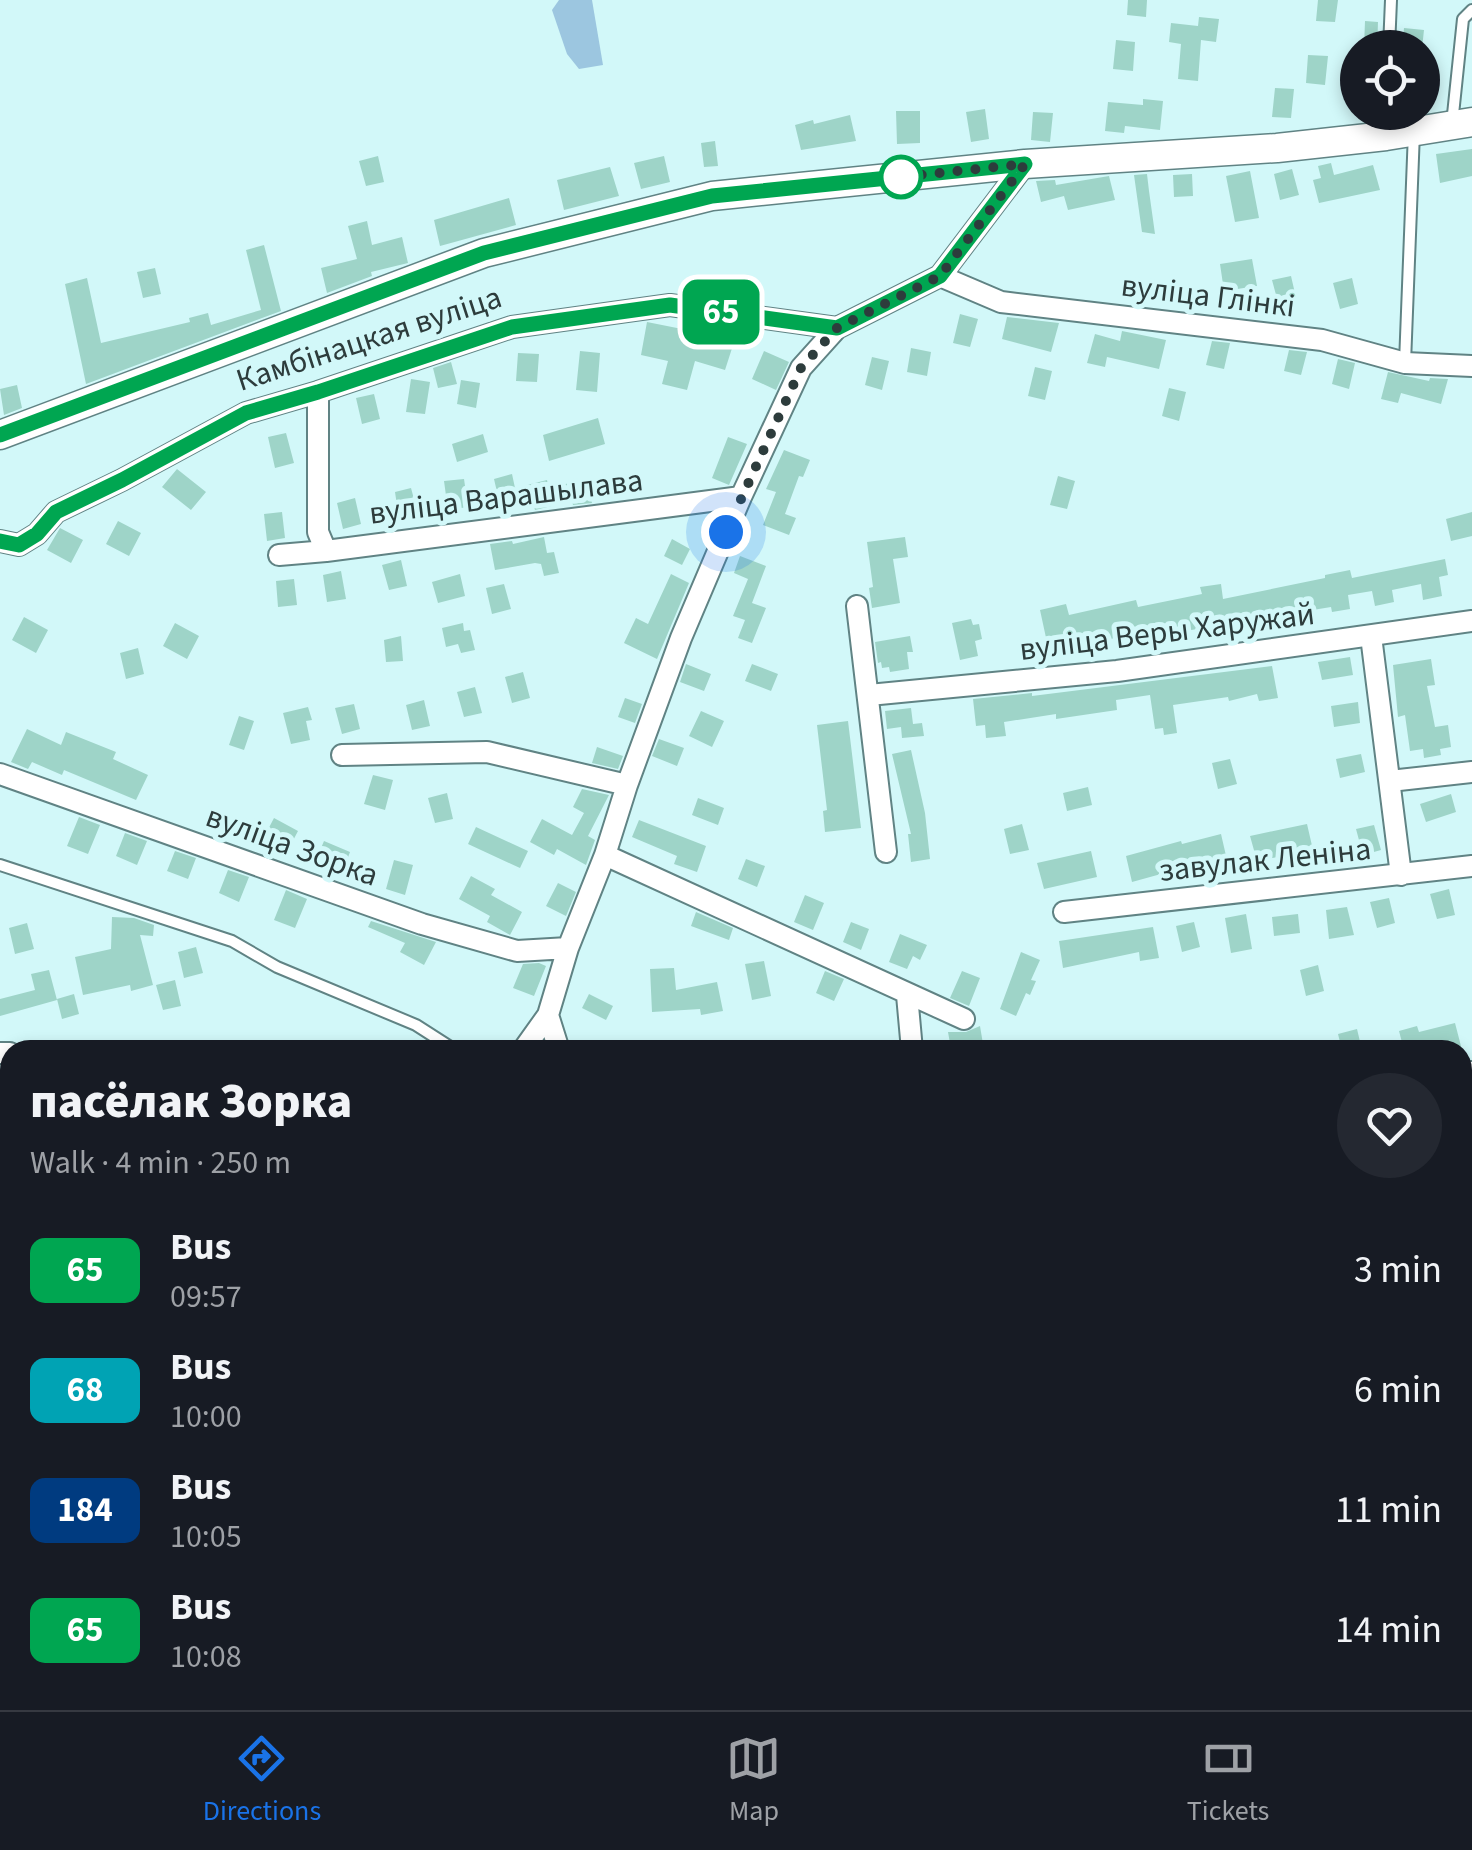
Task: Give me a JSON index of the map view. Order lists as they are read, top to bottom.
{
  "streets": {
    "street": [
      "вуліца Глінкі",
      "Камбінацкая вуліца",
      "вуліца Варашылава",
      "вуліца Веры Харужай",
      "вуліца Зорка",
      "завулак Леніна"
    ]
  },
  "lines": ["bus line 65"],
  "page": {
    "on_map": "65",
    "heading": ["пасёлак Зорка", "Walk · 4 min · 250 m"],
    "list": [
      {
        "mark": "65",
        "name": "Bus",
        "note": "09:57",
        "value": "3 min"
      },
      {
        "mark": "68",
        "name": "Bus",
        "note": "10:00",
        "value": "6 min"
      },
      {
        "mark": "184",
        "name": "Bus",
        "note": "10:05",
        "value": "11 min"
      },
      {
        "mark": "65",
        "name": "Bus",
        "note": "10:08",
        "value": "14 min"
      }
    ],
    "tabs": ["Directions", "Map", "Tickets"]
  }
}
